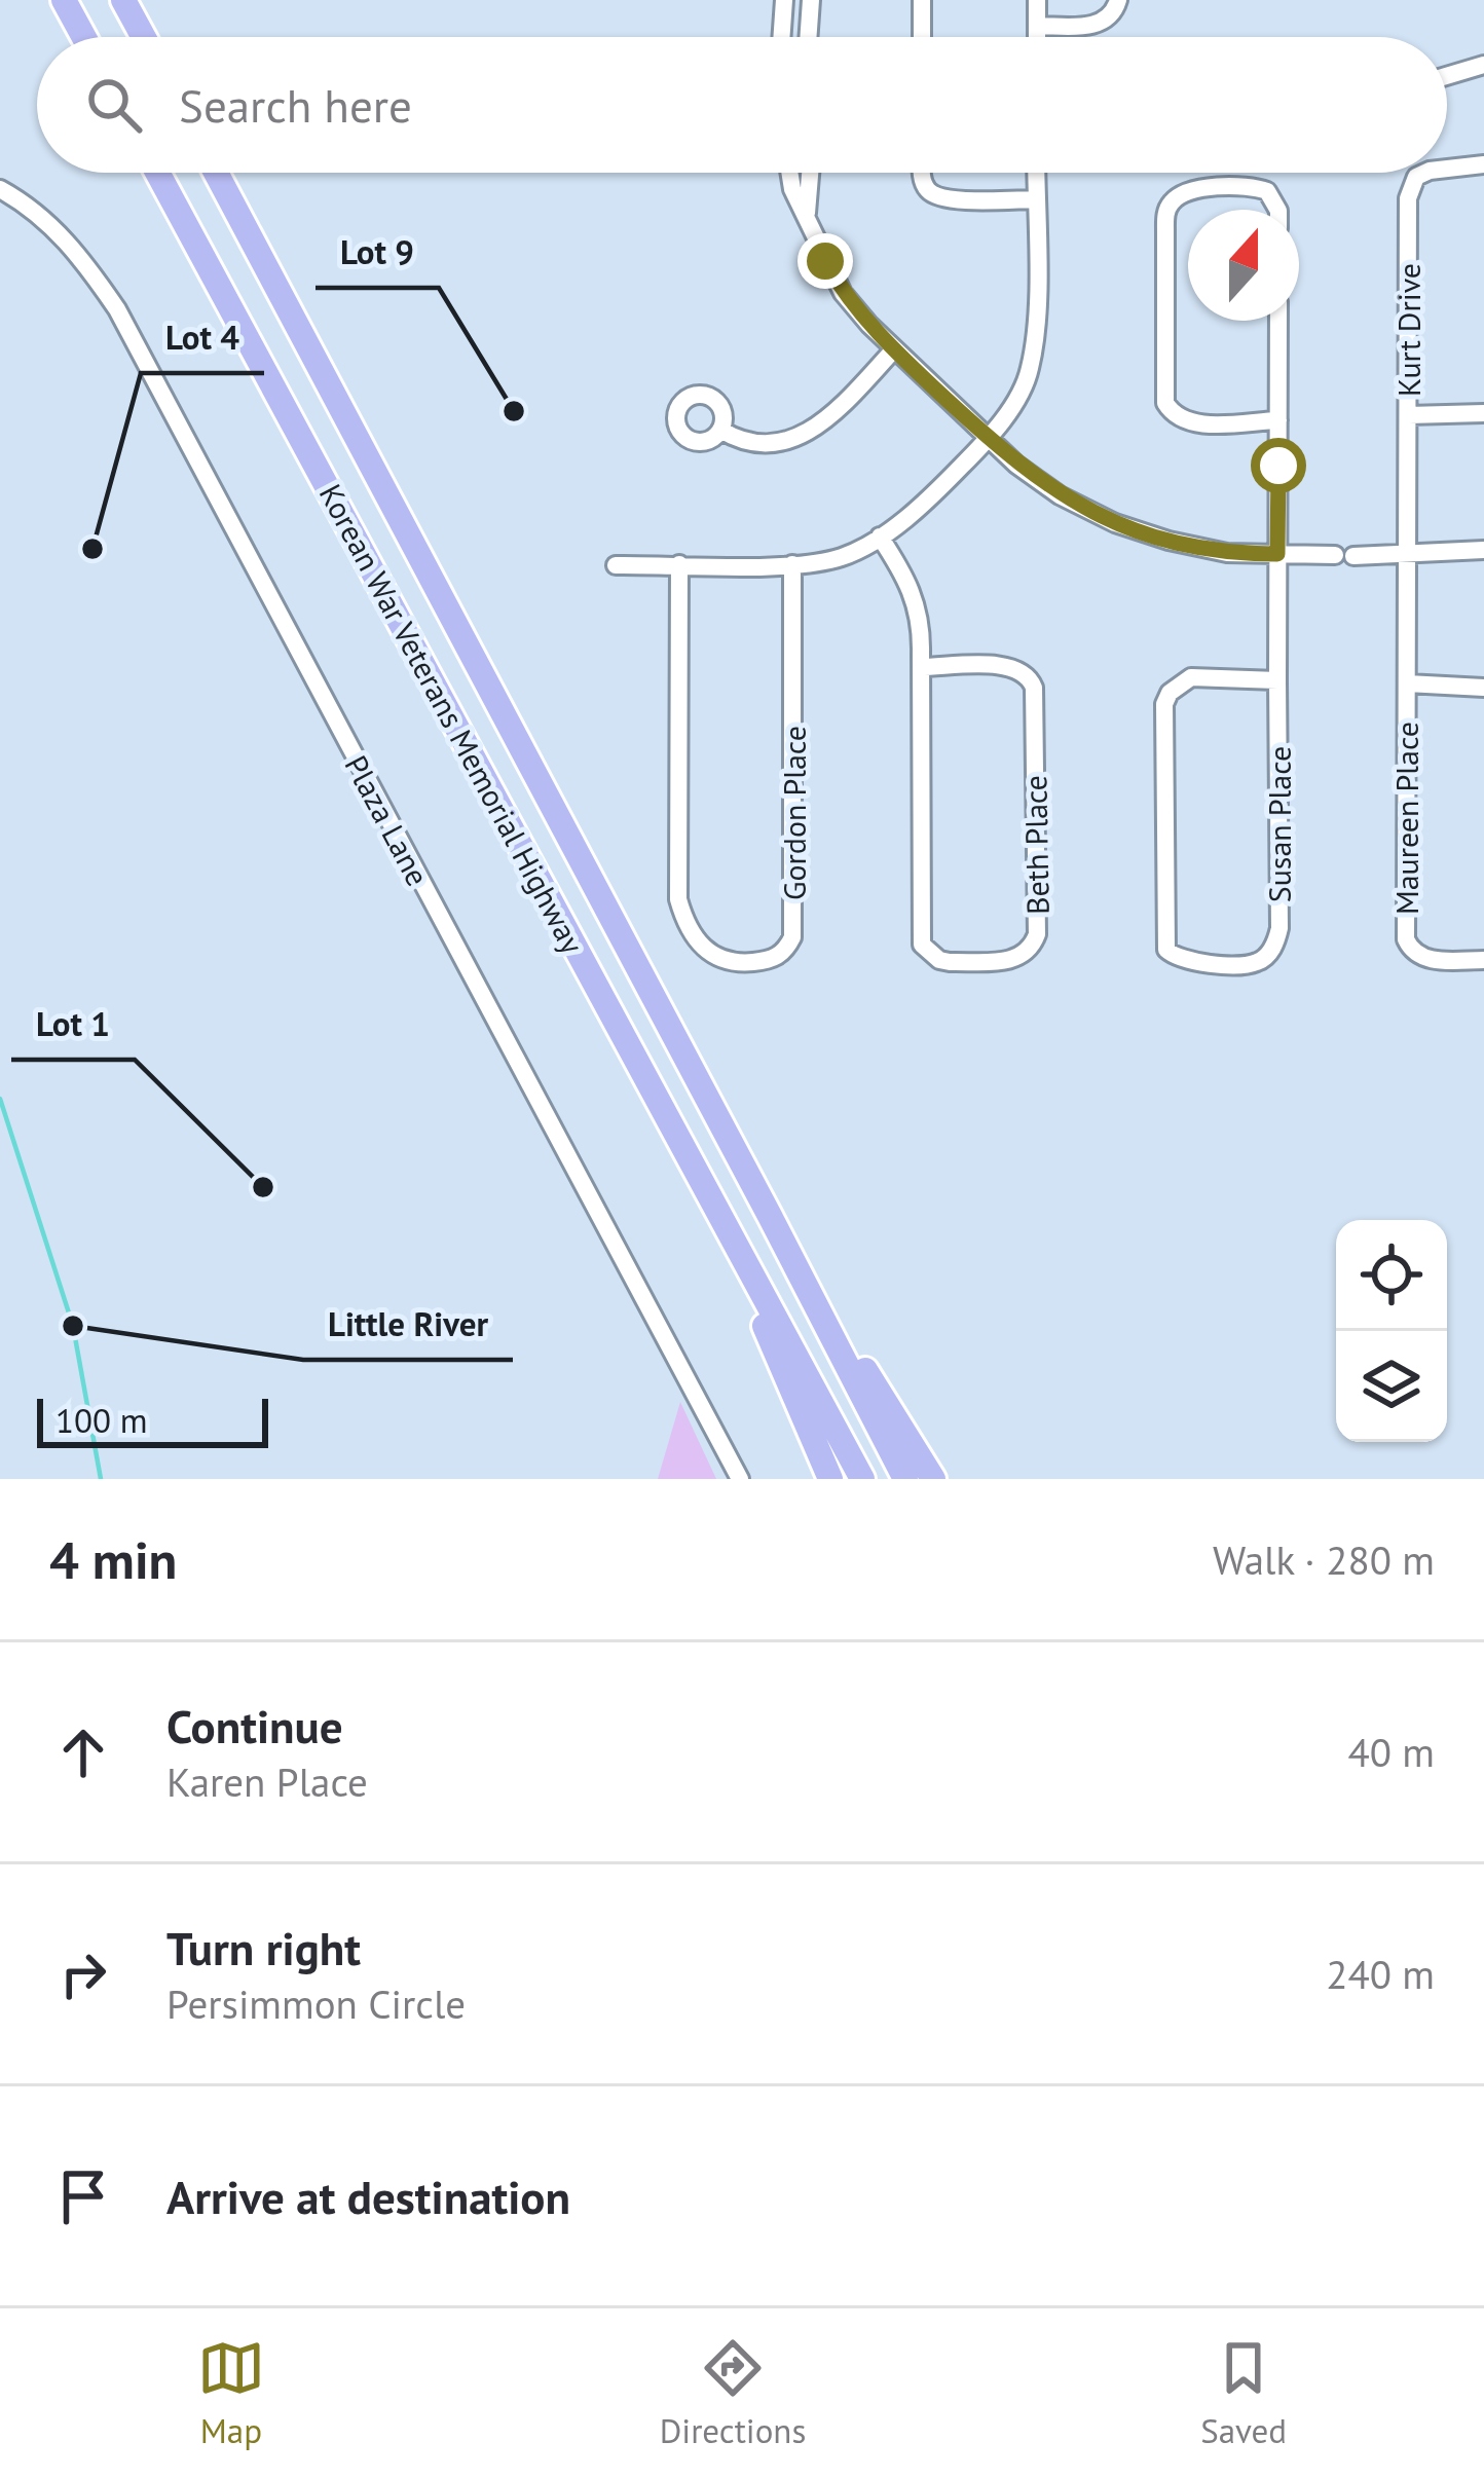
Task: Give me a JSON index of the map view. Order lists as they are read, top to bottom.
{
  "streets": {
    "highway": ["Korean War Veterans Memorial Highway"],
    "street": [
      "Kurt Drive",
      "Gordon Place",
      "Maureen Place",
      "Plaza Lane",
      "Susan Place",
      "Beth Place"
    ]
  },
  "crossings": [
    ["Kurt Drive", "Maureen Place"]
  ],
  "places": [
    "Lot 9",
    "Lot 4",
    "Lot 1",
    "Little River"
  ],
  "scale_bar": "100 m",
  "north": "top",
  "page": {
    "search": "Search here",
    "scale": "100 m",
    "heading": ["4 min", "Walk · 280 m"],
    "list": [
      ["Continue", "Karen Place", "40 m"],
      ["Turn right", "Persimmon Circle", "240 m"],
      "Arrive at destination"
    ],
    "nav": ["Map", "Directions", "Saved"]
  }
}
